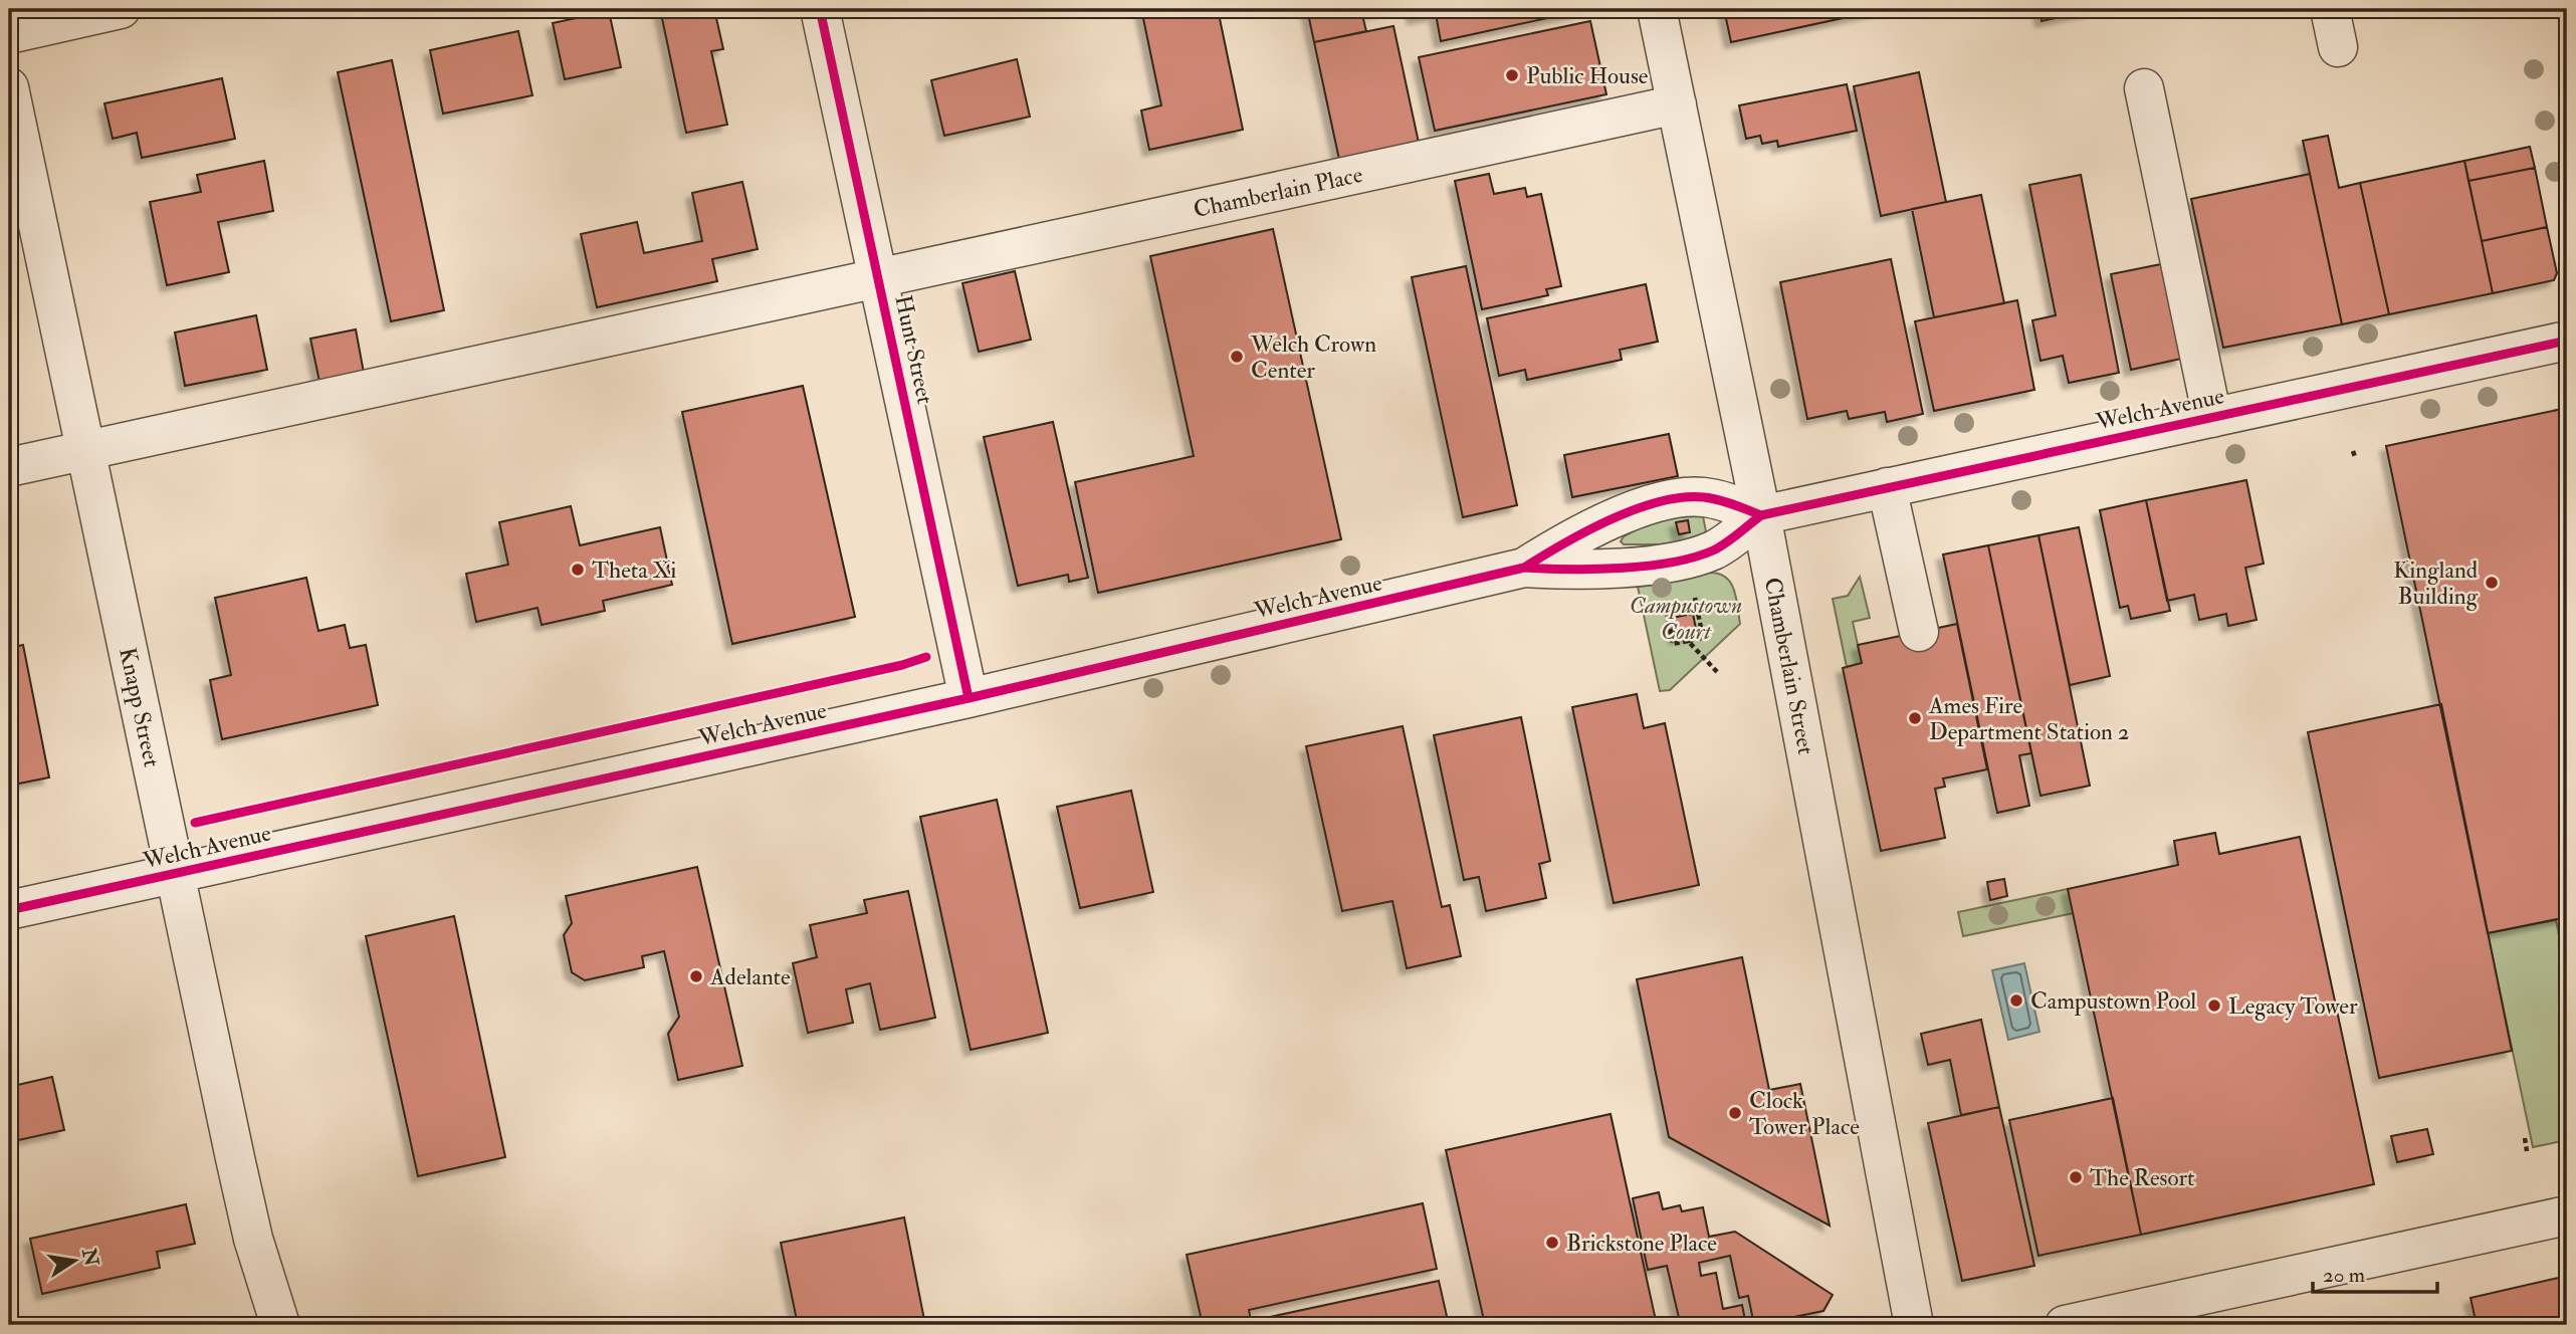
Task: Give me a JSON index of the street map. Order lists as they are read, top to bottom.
{
  "streets": {
    "street": [
      "Chamberlain Place",
      "Hunt Street",
      "Welch Avenue",
      "Chamberlain Street",
      "Knapp Street"
    ]
  },
  "crossings": [
    ["Chamberlain Place", "Hunt Street"],
    ["Chamberlain Place", "Chamberlain Street"],
    ["Chamberlain Place", "Knapp Street"],
    ["Hunt Street", "Welch Avenue"],
    ["Welch Avenue", "Chamberlain Street"],
    ["Welch Avenue", "Knapp Street"]
  ],
  "parks": ["Campustown Court"],
  "places": [
    "Public House",
    "Welch Crown Center",
    "Theta Xi",
    "Kingland Building",
    "Ames Fire Department Station 2",
    "Adelante",
    "Campustown Pool",
    "Legacy Tower",
    "Clock Tower Place",
    "The Resort",
    "Brickstone Place"
  ],
  "scale_bar": "20 m",
  "north": "right"
}
